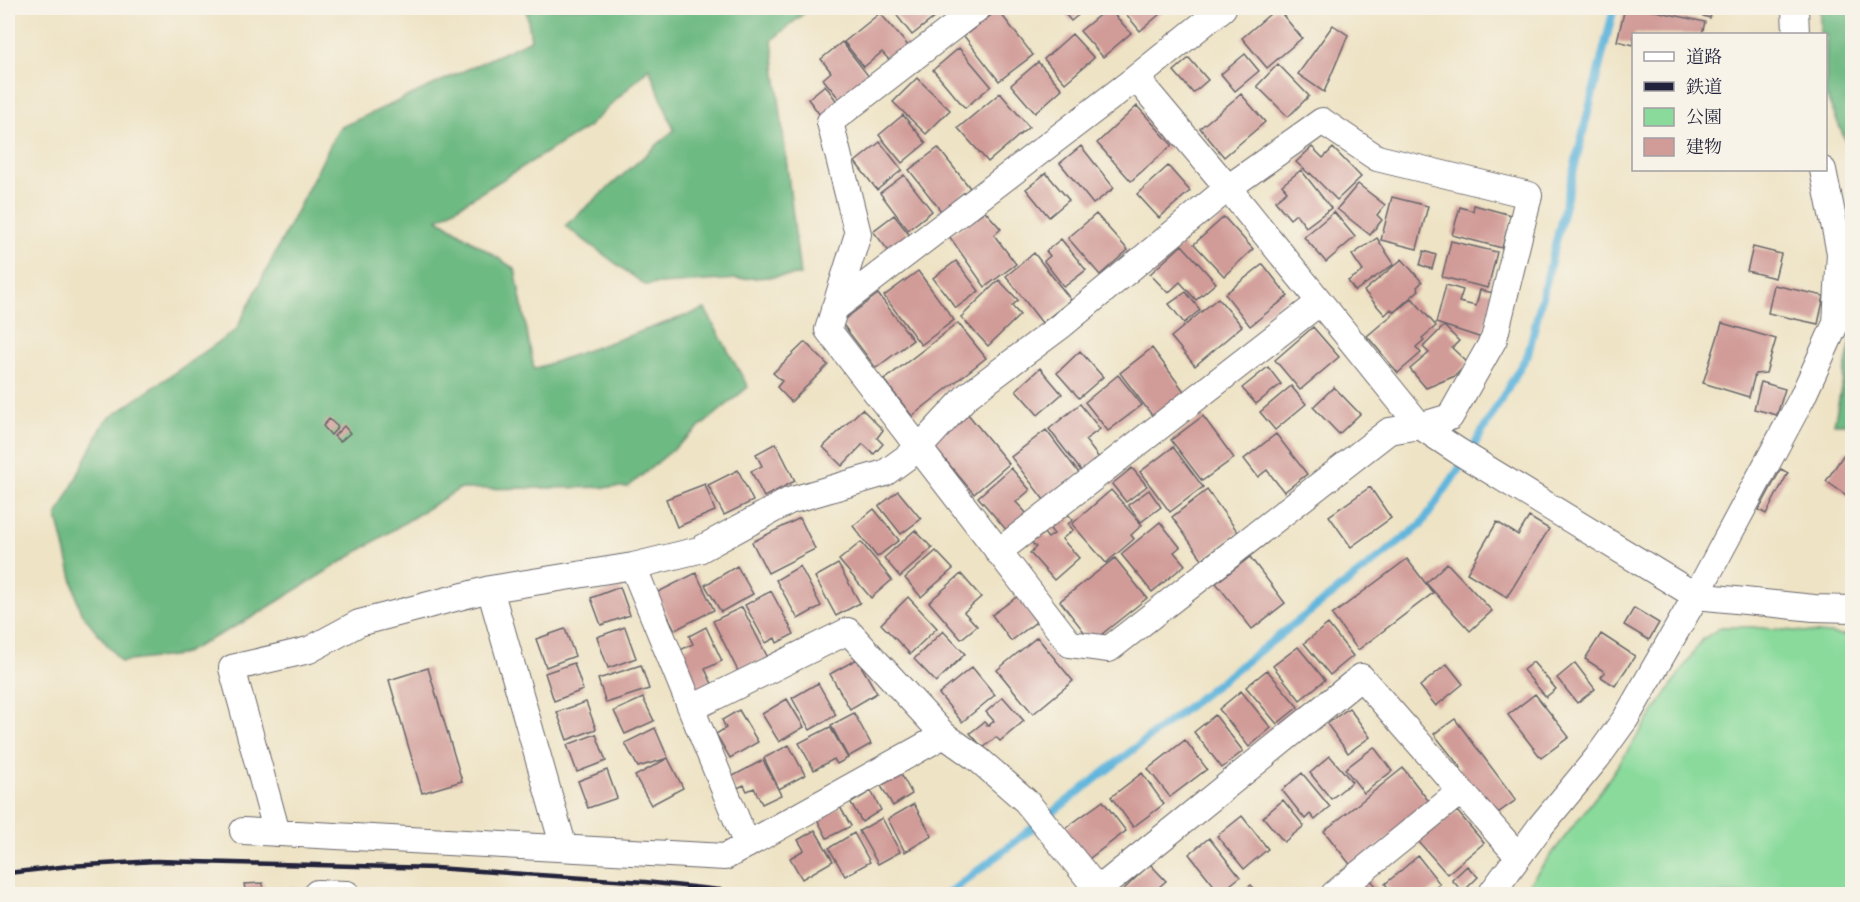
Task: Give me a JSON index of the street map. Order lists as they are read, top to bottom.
{
  "legend": [
    "道路",
    "鉄道",
    "公園",
    "建物"
  ]
}
